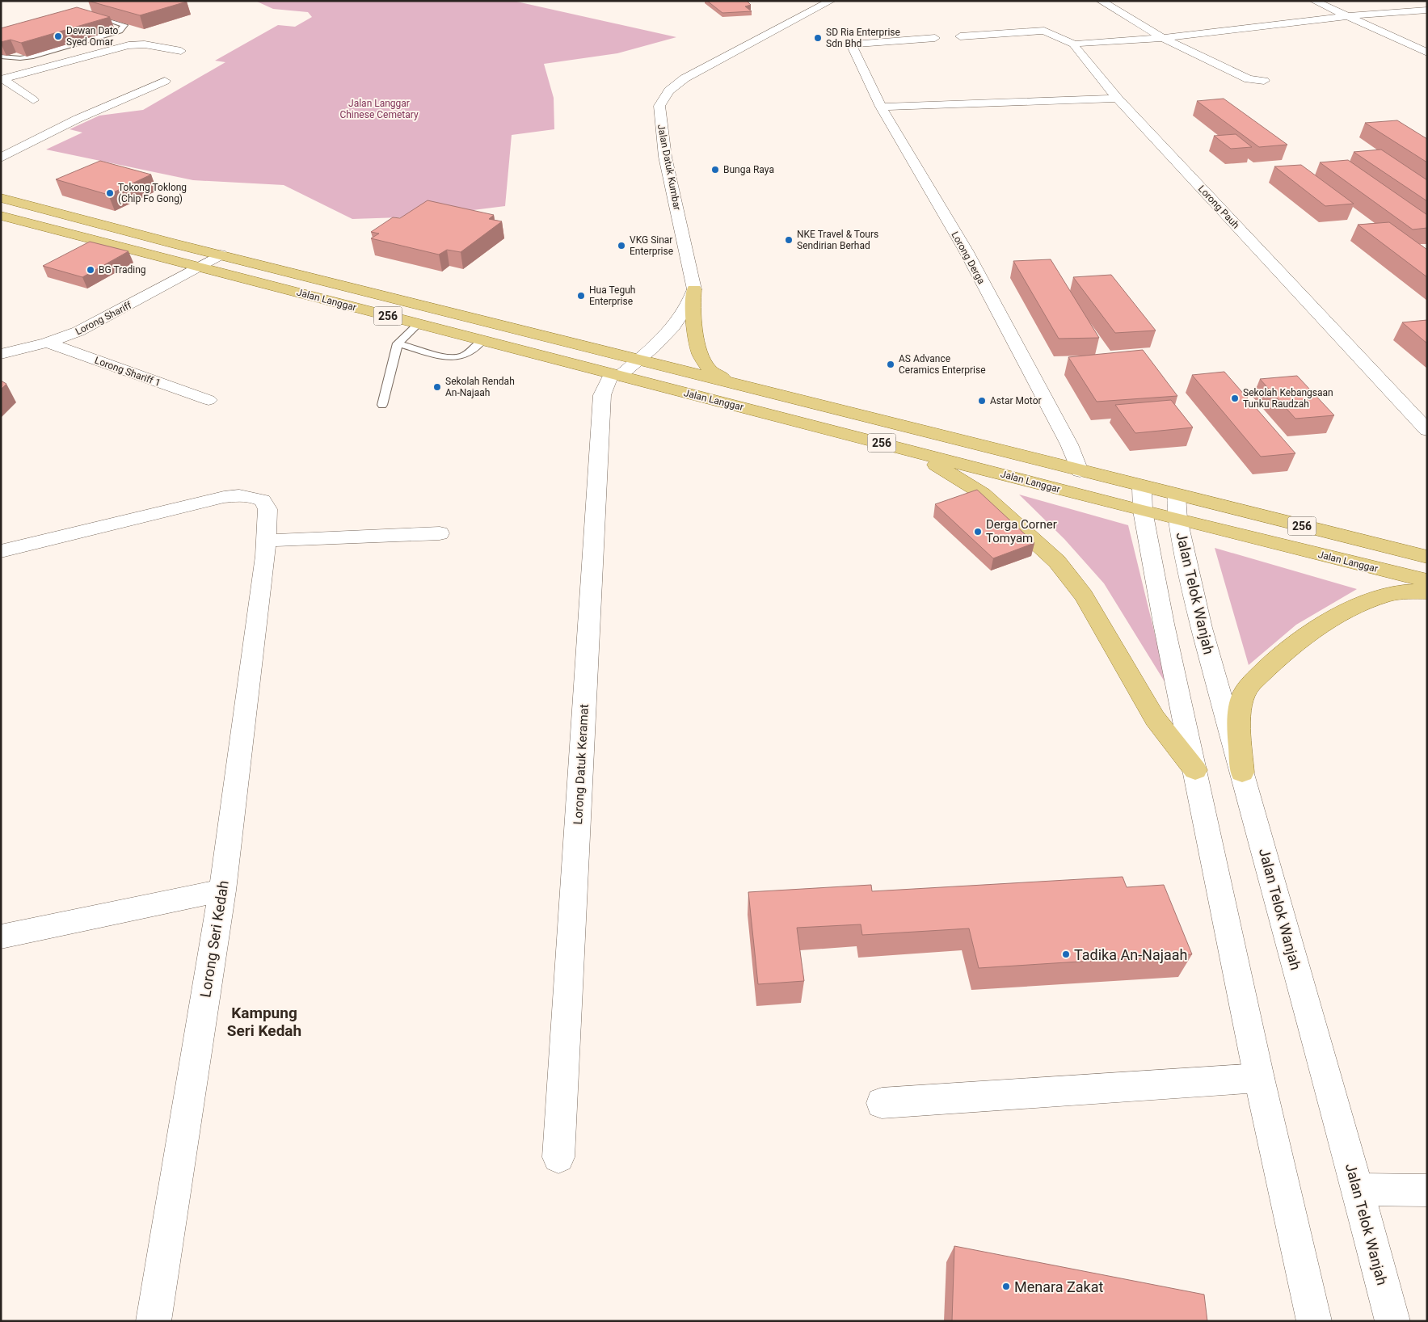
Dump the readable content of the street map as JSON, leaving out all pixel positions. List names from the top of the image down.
{
  "streets": {
    "main road": ["Jalan Langgar", "256"],
    "street": [
      "Jalan Datuk Kumbar",
      "Lorong Pauh",
      "Lorong Derga",
      "Lorong Shariff",
      "Lorong Shariff 1",
      "Jalan Telok Wanjah",
      "Lorong Datuk Keramat",
      "Lorong Seri Kedah"
    ]
  },
  "crossings": [
    ["Lorong Derga", "Jalan Langgar"],
    ["Jalan Langgar", "Lorong Shariff"],
    ["Jalan Langgar", "Jalan Telok Wanjah"],
    ["Jalan Langgar", "Lorong Datuk Keramat"],
    ["Lorong Shariff", "Lorong Shariff 1"]
  ],
  "districts": ["Kampung Seri Kedah"],
  "parks": ["Jalan Langgar Chinese Cemetary"],
  "places": [
    "Dewan Dato Syed Omar",
    "SD Ria Enterprise Sdn Bhd",
    "Bunga Raya",
    "Tokong Toklong (Chip Fo Gong)",
    "NKE Travel & Tours Sendirian Berhad",
    "VKG Sinar Enterprise",
    "BG Trading",
    "Hua Teguh Enterprise",
    "AS Advance Ceramics Enterprise",
    "Sekolah Rendah An-Najaah",
    "Sekolah Kebangsaan Tunku Raudzah",
    "Astar Motor",
    "Derga Corner Tomyam",
    "Tadika An-Najaah",
    "Menara Zakat"
  ]
}
